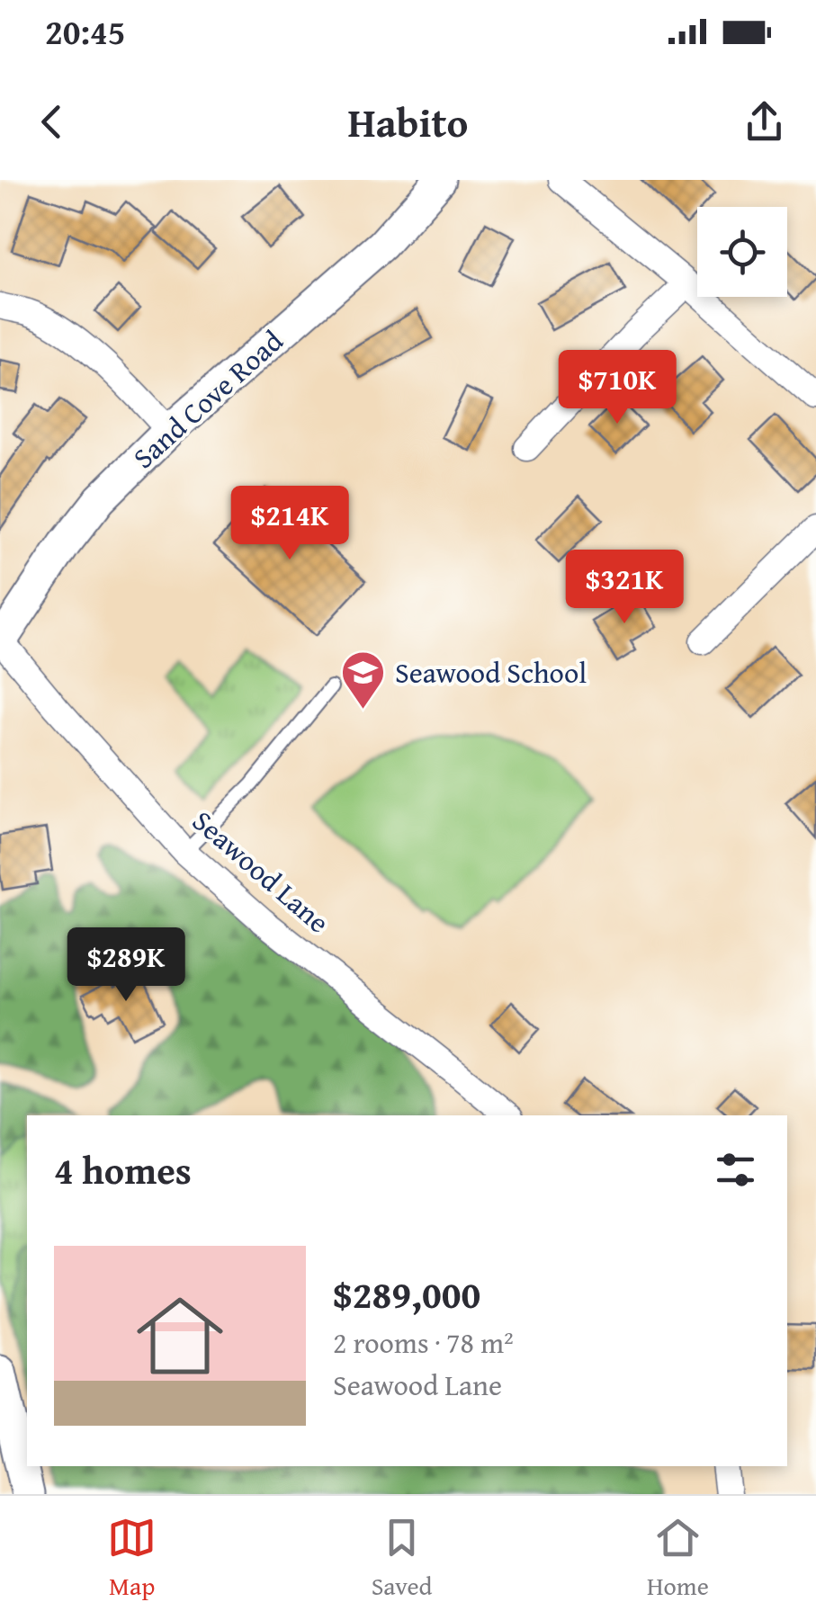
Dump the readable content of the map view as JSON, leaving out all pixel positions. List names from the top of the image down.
{
  "streets": {
    "street": ["Sand Cove Road", "Seawood Lane"]
  },
  "crossings": [
    ["Sand Cove Road", "Seawood Lane"]
  ],
  "places": {
    "school or university": ["Seawood School"]
  },
  "page": {
    "status": "20:45",
    "header": "Habito",
    "price": [
      "$710K",
      "$214K",
      "$321K",
      "$289K"
    ],
    "heading": "4 homes",
    "list": [
      {
        "name": "$289,000",
        "note": "2 rooms · 78 m² · Seawood Lane"
      }
    ],
    "tabs": ["Map", "Saved", "Home"]
  }
}
